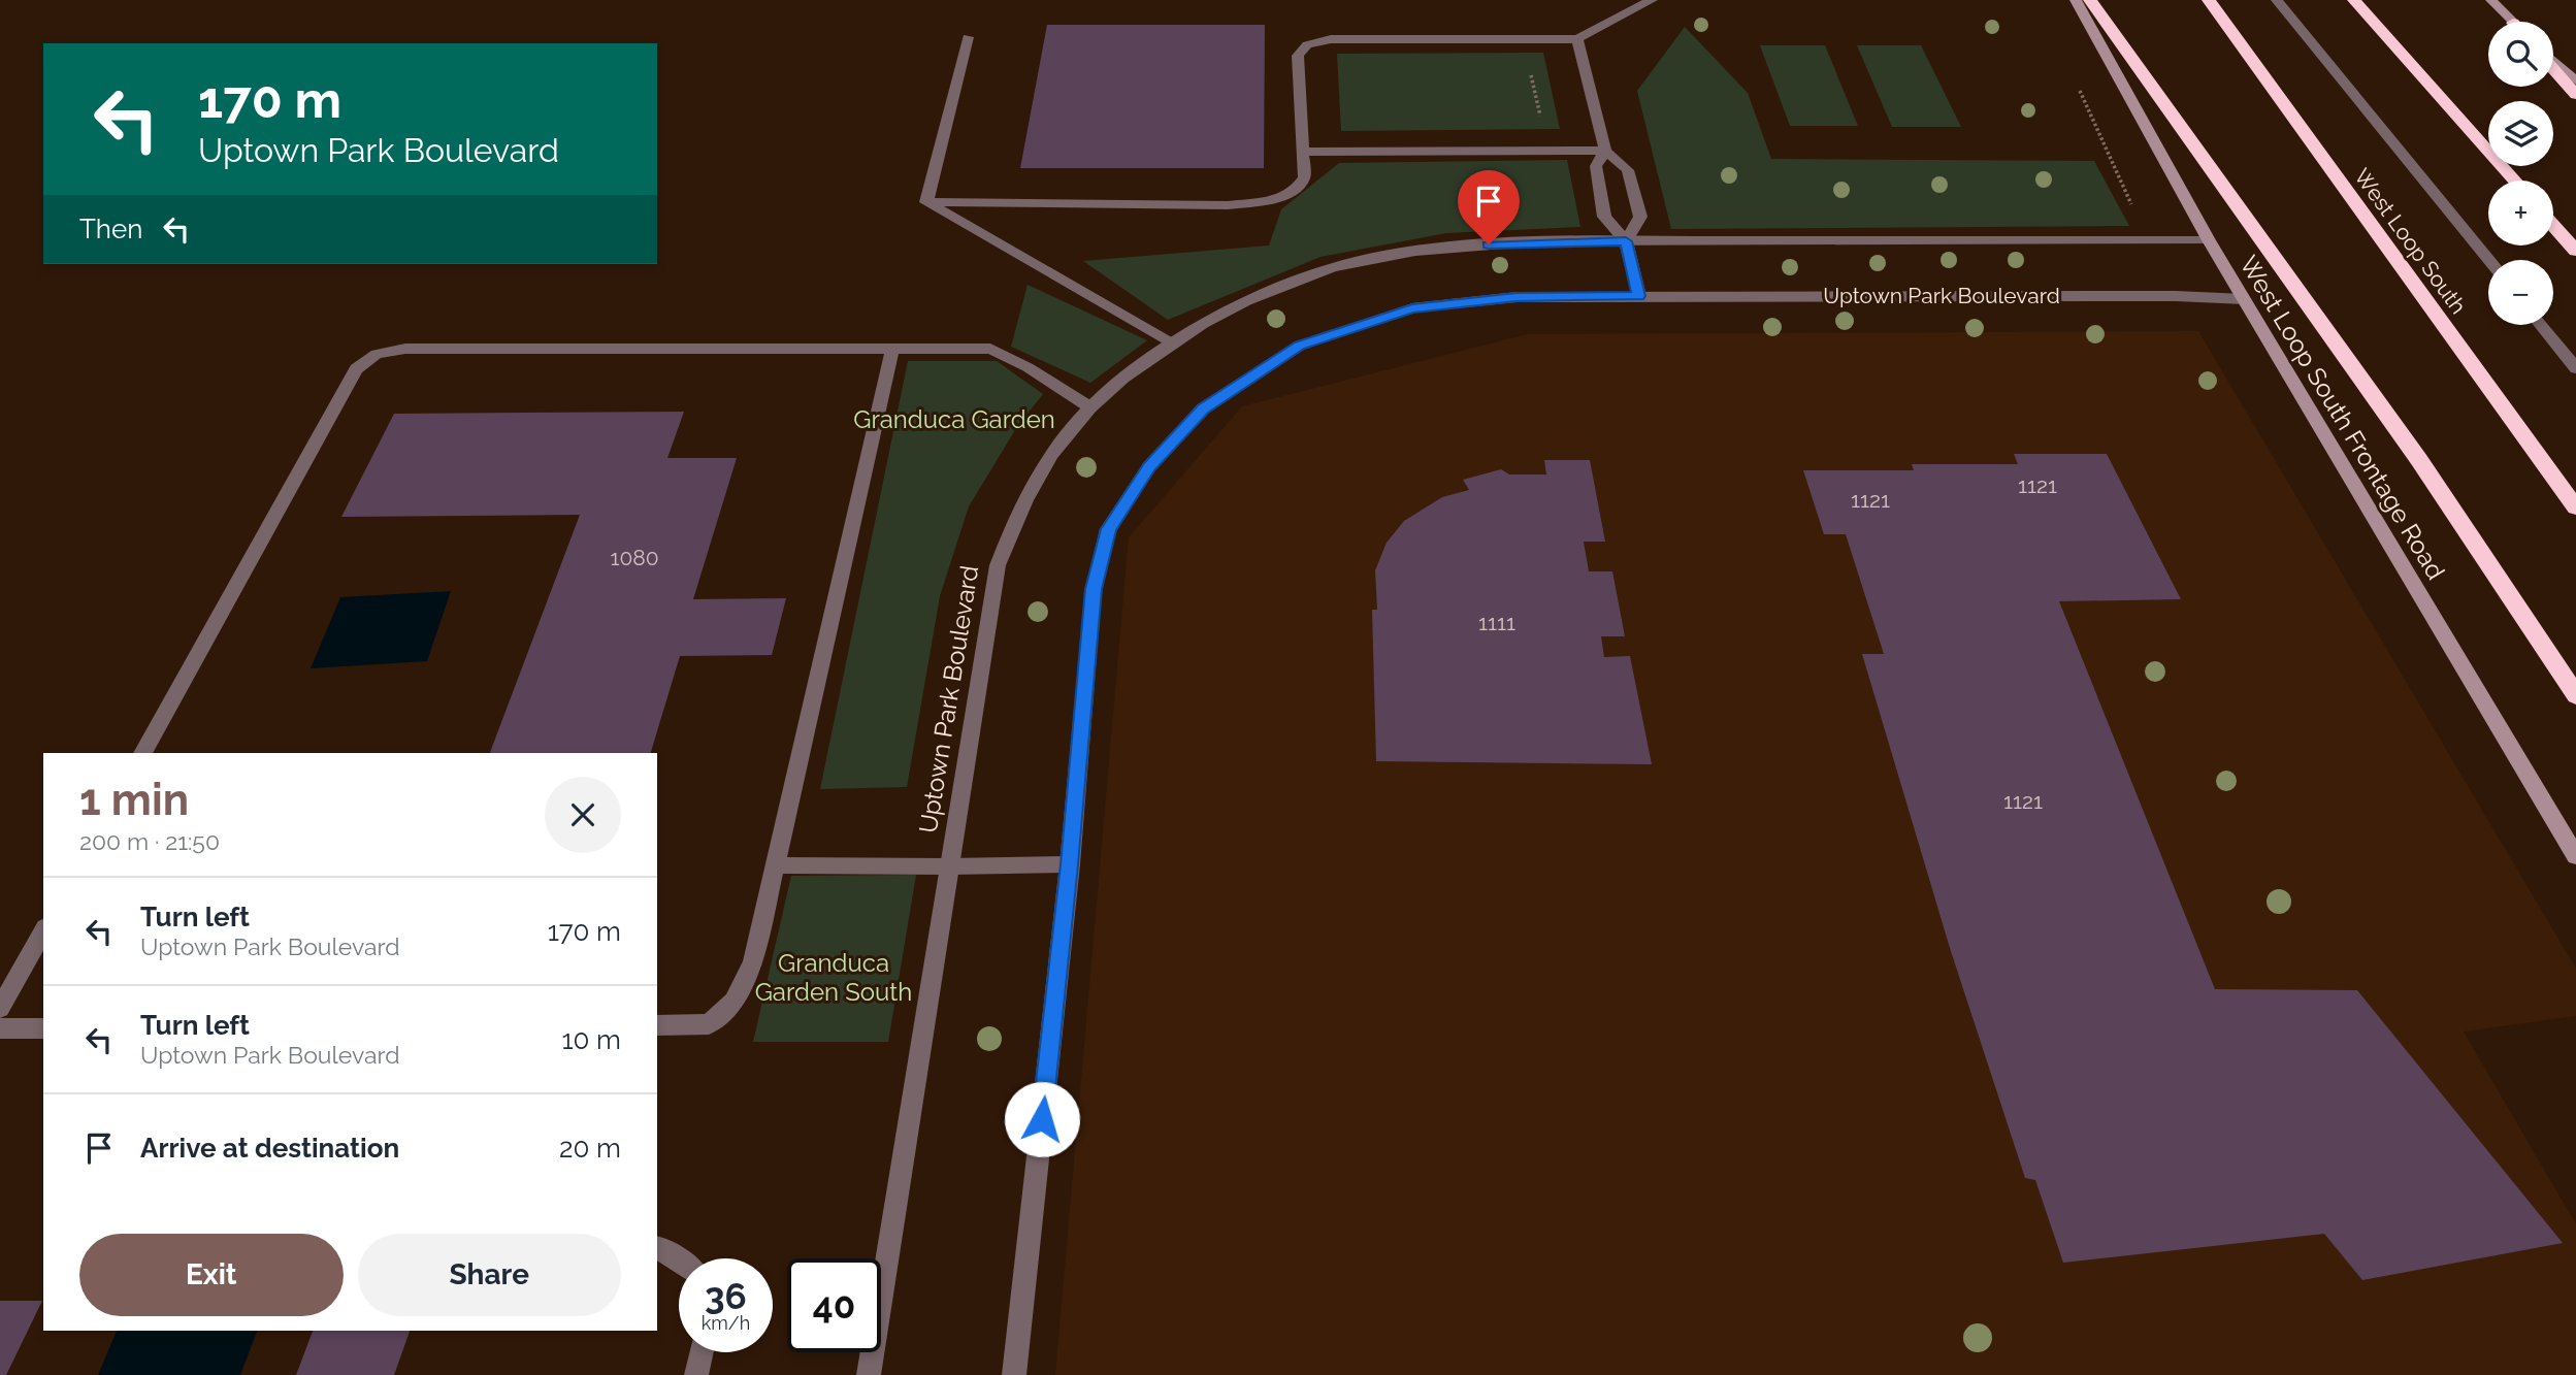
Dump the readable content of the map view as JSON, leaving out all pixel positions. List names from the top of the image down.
{
  "streets": {
    "highway": ["West Loop South"],
    "main road": ["West Loop South Frontage Road"],
    "street": ["Uptown Park Boulevard"]
  },
  "crossings": [
    ["Uptown Park Boulevard", "West Loop South Frontage Road"]
  ],
  "parks": ["Granduca Garden", "Granduca Garden South"],
  "house_numbers": [
    "1121",
    "1121",
    "1080",
    "1111",
    "1121"
  ],
  "page": {
    "map_buttons": ["+", "−"],
    "turn": ["170 m", "Uptown Park Boulevard"],
    "then": "Then",
    "heading": ["1 min", "200 m · 21:50"],
    "list": [
      {
        "name": "Turn left",
        "note": "Uptown Park Boulevard",
        "value": "170 m"
      },
      {
        "name": "Turn left",
        "note": "Uptown Park Boulevard",
        "value": "10 m"
      },
      {
        "name": "Arrive at destination",
        "value": "20 m"
      }
    ],
    "buttons": ["Exit", "Share"],
    "speed": "36 km/h",
    "limit": "40"
  }
}
